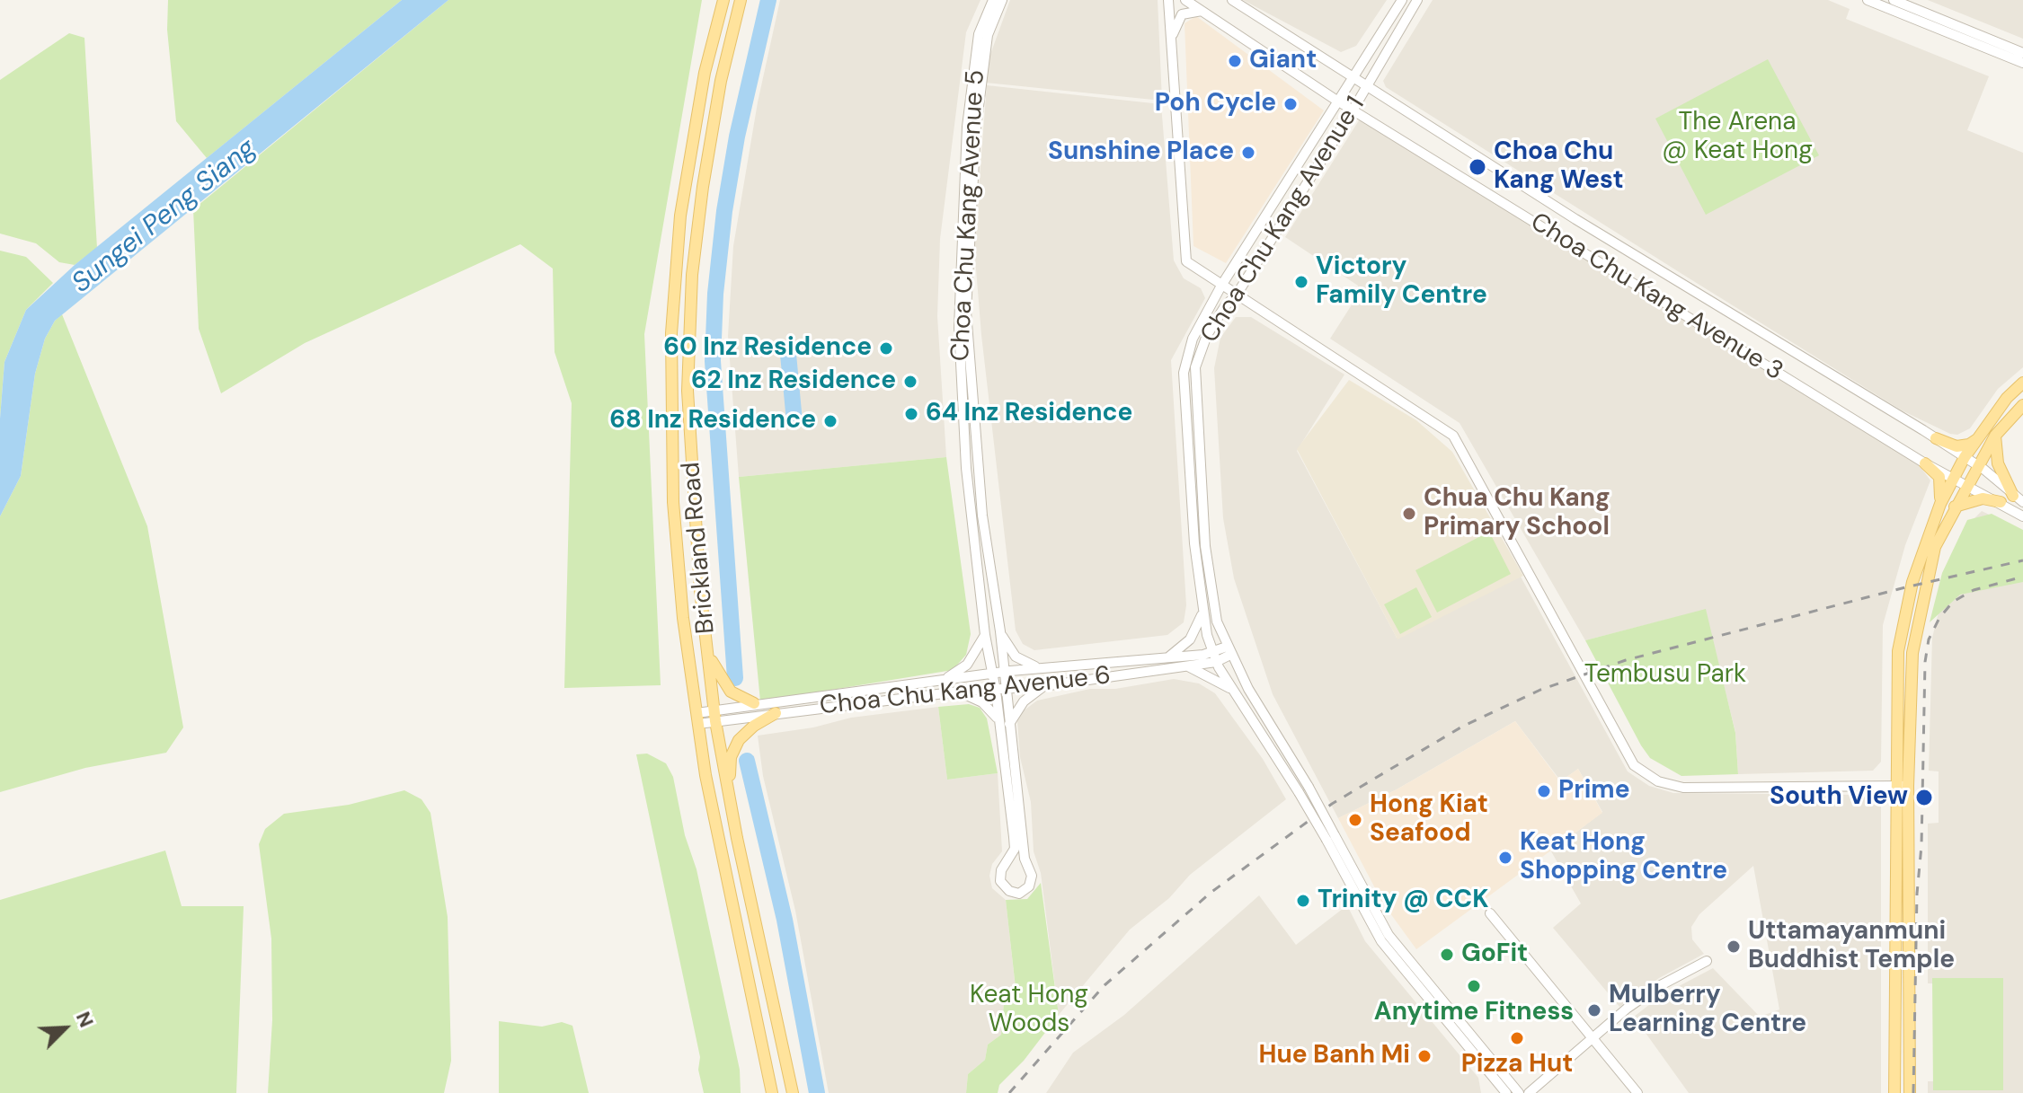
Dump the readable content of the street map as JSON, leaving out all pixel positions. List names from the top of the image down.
{
  "streets": {
    "main road": ["Brickland Road"],
    "street": [
      "Choa Chu Kang Avenue 5",
      "Choa Chu Kang Avenue 1",
      "Choa Chu Kang Avenue 3",
      "Choa Chu Kang Avenue 6"
    ]
  },
  "crossings": [
    ["Choa Chu Kang Avenue 5", "Choa Chu Kang Avenue 6"],
    ["Choa Chu Kang Avenue 1", "Choa Chu Kang Avenue 3"],
    ["Choa Chu Kang Avenue 1", "Choa Chu Kang Avenue 6"],
    ["Brickland Road", "Choa Chu Kang Avenue 6"]
  ],
  "water": ["Sungei Peng Siang"],
  "parks": ["The Arena @ Keat Hong", "Tembusu Park", "Keat Hong Woods"],
  "places": [
    "Giant",
    "Poh Cycle",
    "Sunshine Place",
    "Choa Chu Kang West",
    "Victory Family Centre",
    "60 Inz Residence",
    "62 Inz Residence",
    "64 Inz Residence",
    "68 Inz Residence",
    "Chua Chu Kang Primary School",
    "Prime",
    "South View",
    "Hong Kiat Seafood",
    "Keat Hong Shopping Centre",
    "Trinity @ CCK",
    "Uttamayanmuni Buddhist Temple",
    "GoFit",
    "Anytime Fitness",
    "Mulberry Learning Centre",
    "Pizza Hut",
    "Hue Banh Mi"
  ],
  "north": "top right"
}
